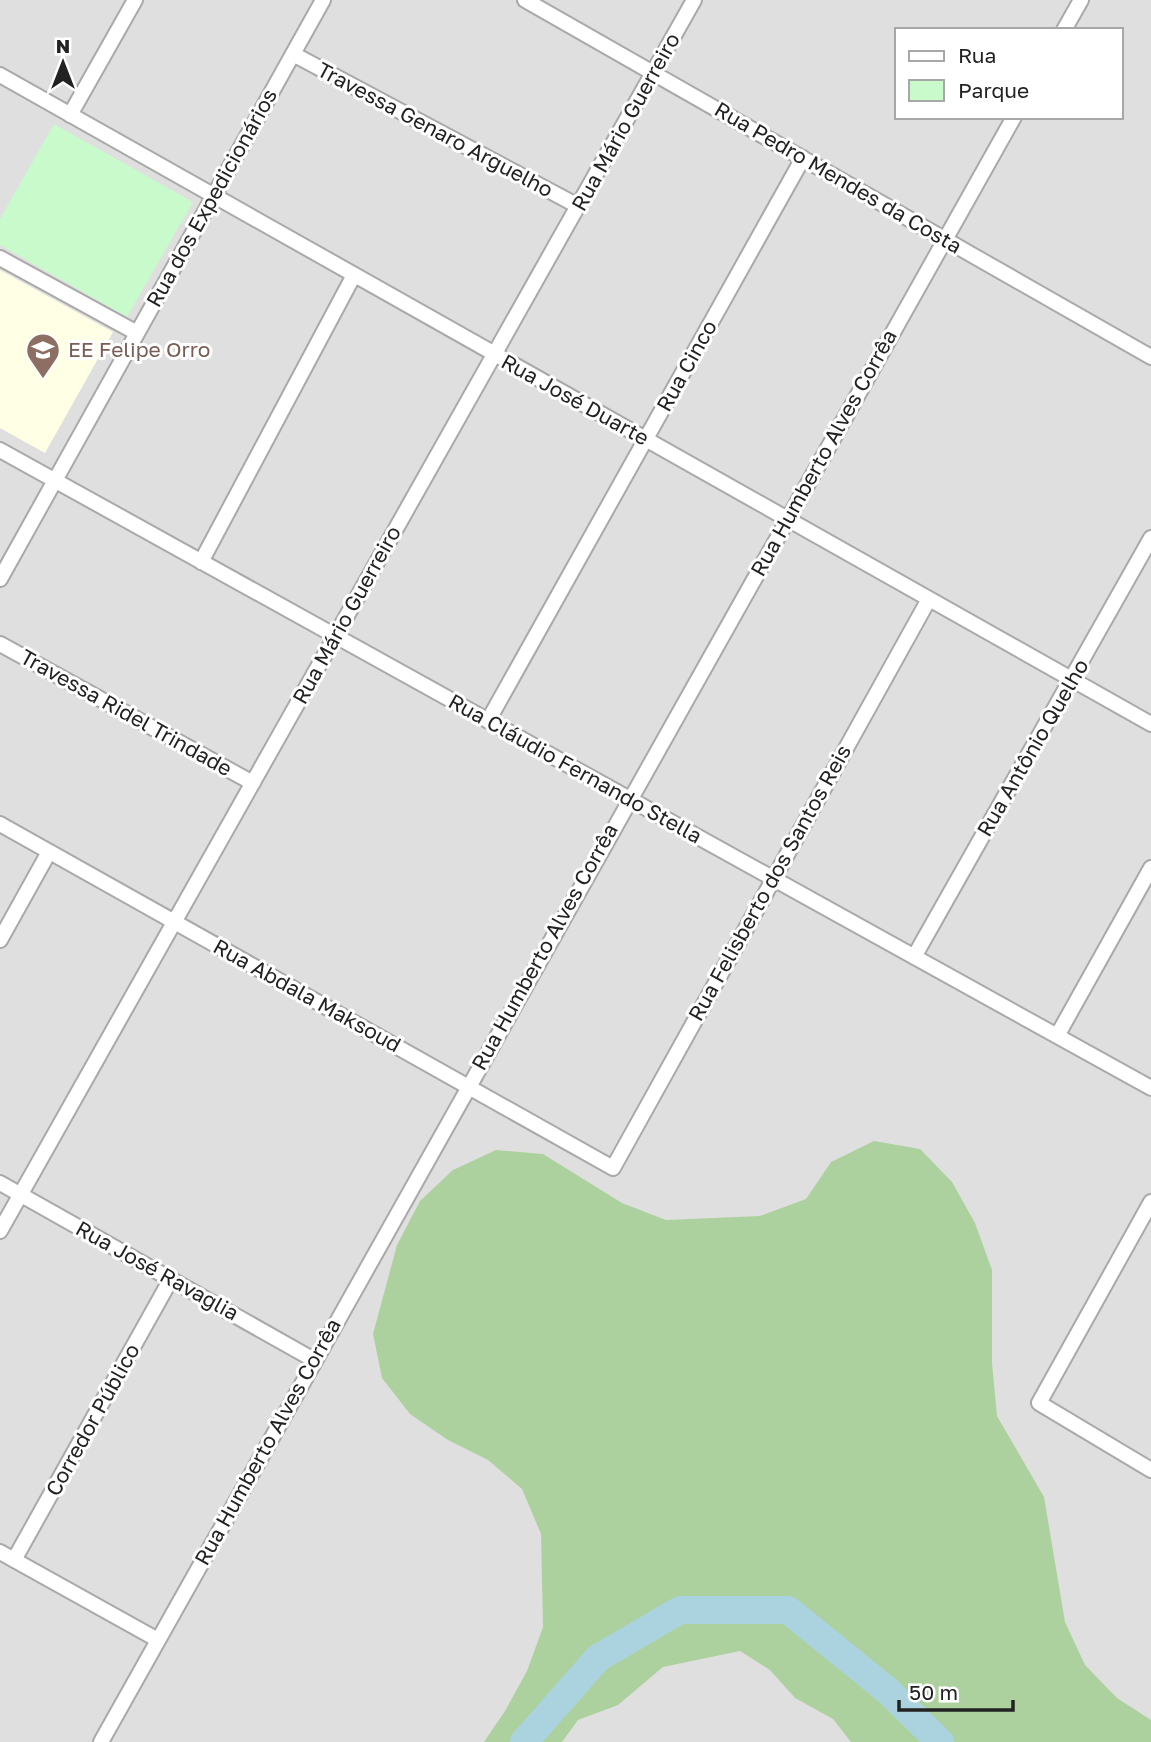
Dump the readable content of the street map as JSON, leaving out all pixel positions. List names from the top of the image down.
{
  "streets": {
    "street": [
      "Rua Mário Guerreiro",
      "Travessa Genaro Arguelho",
      "Rua Pedro Mendes da Costa",
      "Rua dos Expedicionários",
      "Rua Cinco",
      "Rua José Duarte",
      "Rua Humberto Alves Corrêa",
      "Travessa Ridel Trindade",
      "Rua Antônio Quelho",
      "Rua Cláudio Fernando Stella",
      "Rua Felisberto dos Santos Reis",
      "Rua Abdala Maksoud",
      "Rua José Ravaglia",
      "Corredor Público"
    ]
  },
  "crossings": [
    ["Rua Mário Guerreiro", "Travessa Genaro Arguelho"],
    ["Rua Mário Guerreiro", "Rua Pedro Mendes da Costa"],
    ["Rua Mário Guerreiro", "Rua José Duarte"],
    ["Rua Mário Guerreiro", "Travessa Ridel Trindade"],
    ["Rua Mário Guerreiro", "Rua Cláudio Fernando Stella"],
    ["Rua Mário Guerreiro", "Rua Abdala Maksoud"],
    ["Rua Mário Guerreiro", "Rua José Ravaglia"],
    ["Travessa Genaro Arguelho", "Rua dos Expedicionários"],
    ["Rua Pedro Mendes da Costa", "Rua Cinco"],
    ["Rua Pedro Mendes da Costa", "Rua Humberto Alves Corrêa"],
    ["Rua dos Expedicionários", "Rua José Duarte"],
    ["Rua dos Expedicionários", "Rua Cláudio Fernando Stella"],
    ["Rua Cinco", "Rua José Duarte"],
    ["Rua Cinco", "Rua Cláudio Fernando Stella"],
    ["Rua José Duarte", "Rua Humberto Alves Corrêa"],
    ["Rua José Duarte", "Rua Antônio Quelho"],
    ["Rua José Duarte", "Rua Felisberto dos Santos Reis"],
    ["Rua Humberto Alves Corrêa", "Rua Cláudio Fernando Stella"],
    ["Rua Humberto Alves Corrêa", "Rua Abdala Maksoud"],
    ["Rua Humberto Alves Corrêa", "Rua José Ravaglia"],
    ["Rua Antônio Quelho", "Rua Cláudio Fernando Stella"],
    ["Rua Cláudio Fernando Stella", "Rua Felisberto dos Santos Reis"],
    ["Rua Felisberto dos Santos Reis", "Rua Abdala Maksoud"],
    ["Rua José Ravaglia", "Corredor Público"]
  ],
  "places": {
    "school or university": ["EE Felipe Orro"]
  },
  "legend": ["Rua", "Parque"],
  "scale_bar": "50 m",
  "north": "top"
}
